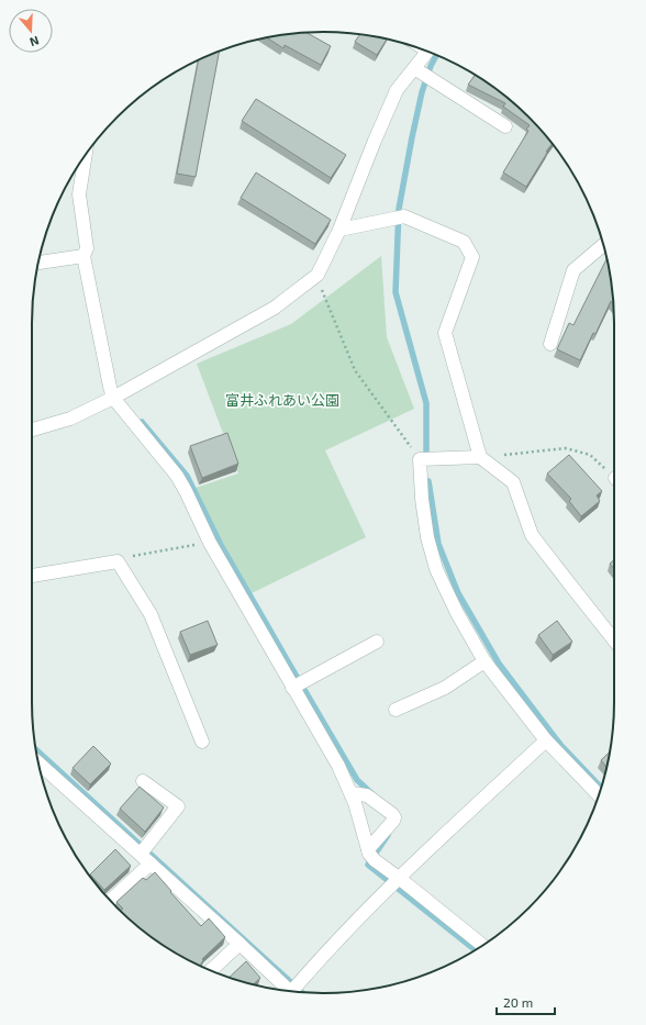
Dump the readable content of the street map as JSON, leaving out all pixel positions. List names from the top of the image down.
{
  "parks": ["富井ふれあい公園"],
  "scale_bar": "20 m",
  "north": "bottom"
}
